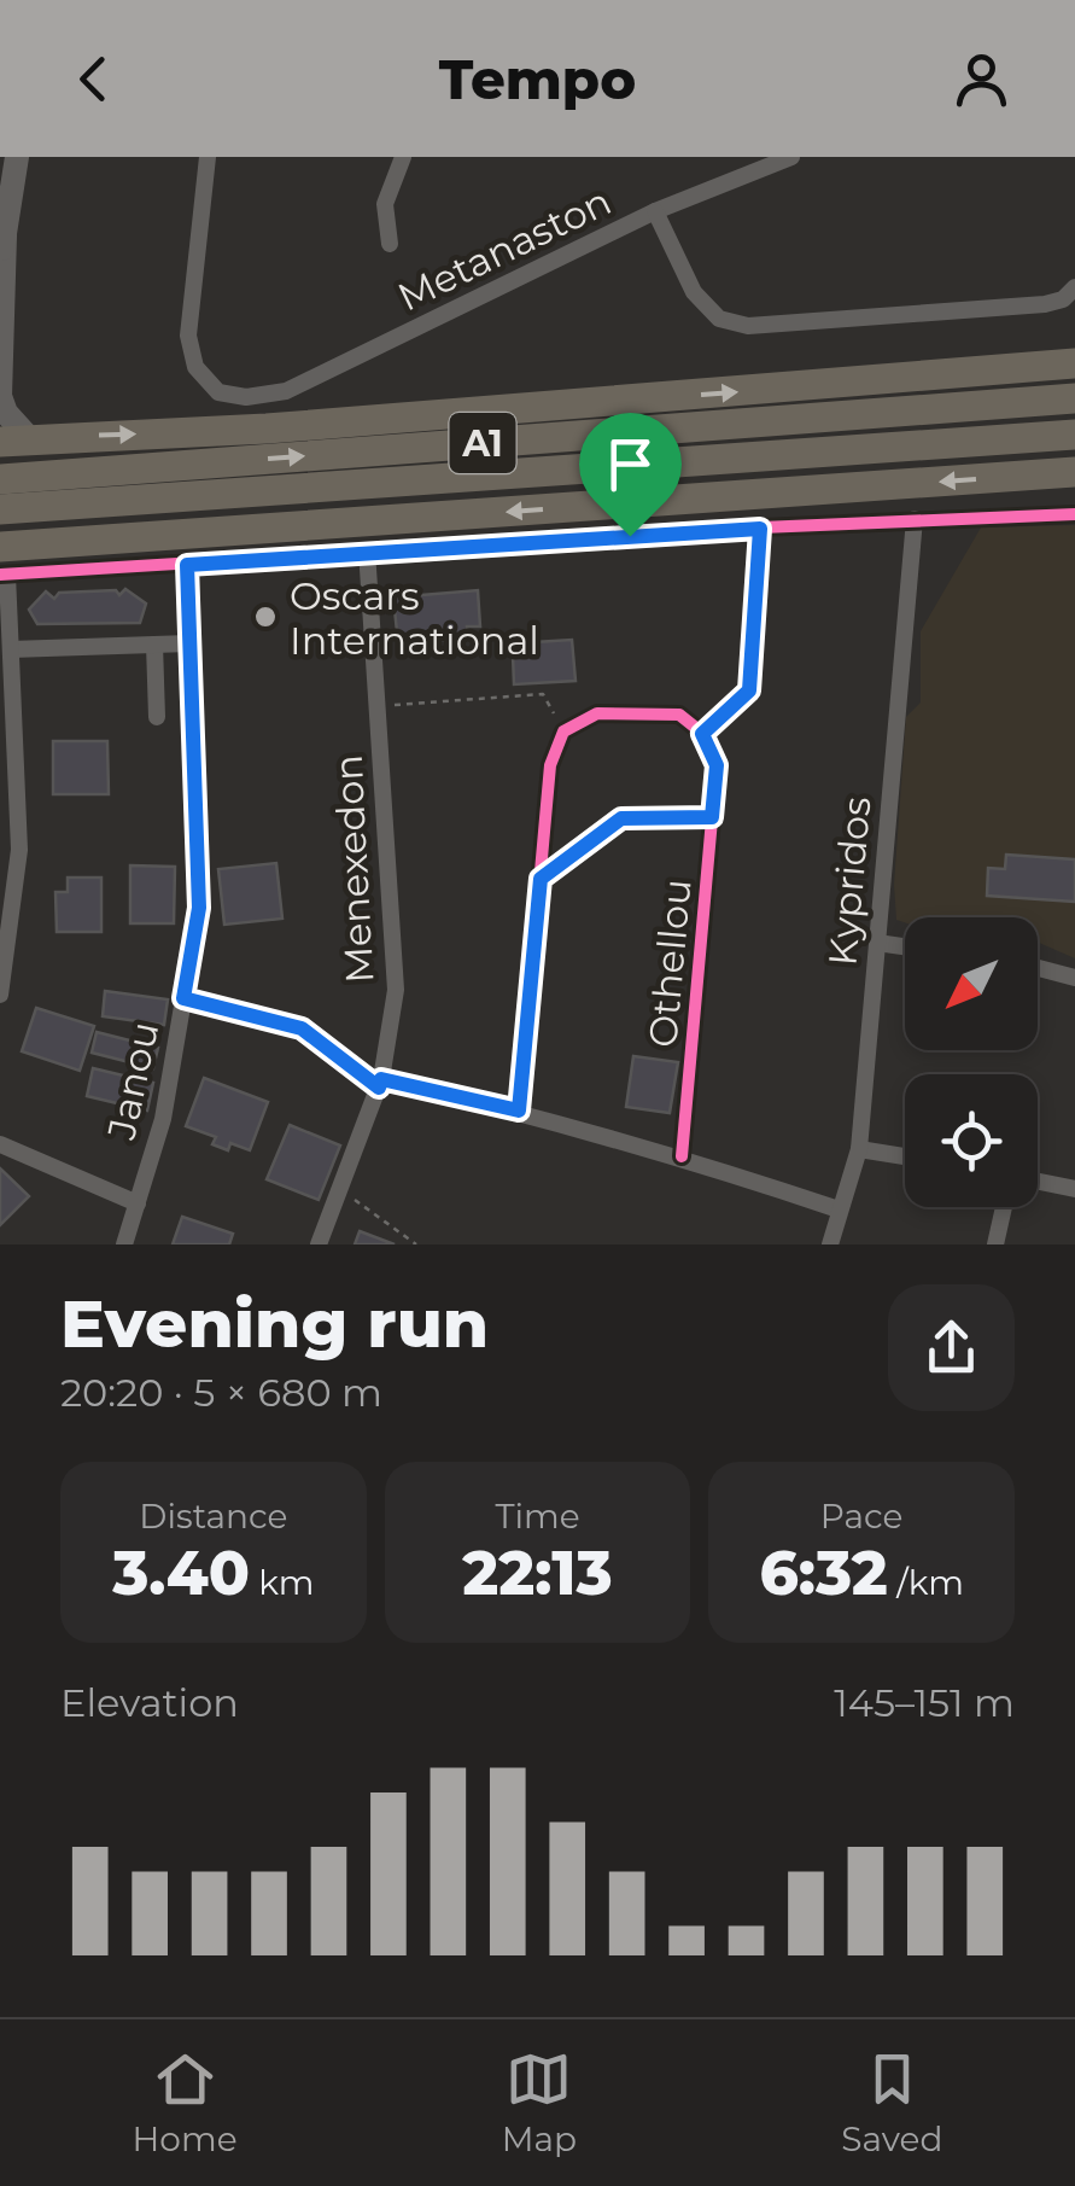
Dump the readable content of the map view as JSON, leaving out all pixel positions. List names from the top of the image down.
{
  "streets": {
    "highway": ["A1"],
    "street": [
      "Metanaston",
      "Menexedon",
      "Kypridos",
      "Othellou",
      "Janou"
    ]
  },
  "places": ["Oscars International"],
  "north": "bottom left",
  "page": {
    "header": "Tempo",
    "heading": ["Evening run", "20:20 · 5 × 680 m"],
    "stats": [
      ["Distance", "3.40 km"],
      ["Time", "22:13"],
      ["Pace", "6:32 /km"]
    ],
    "chart": ["Elevation", "145–151 m"],
    "tabs": ["Home", "Map", "Saved"]
  }
}
